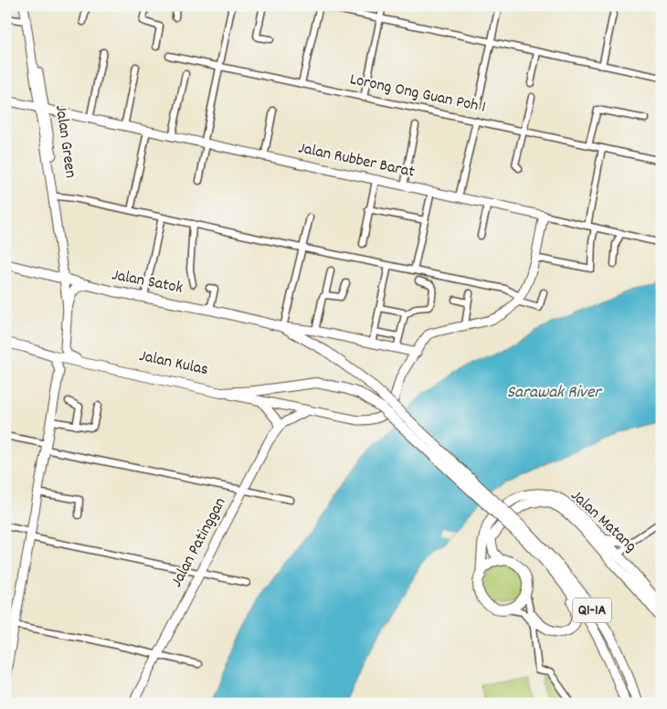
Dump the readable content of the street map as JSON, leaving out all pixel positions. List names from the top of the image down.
{
  "streets": {
    "main road": [
      "Jalan Green",
      "Jalan Rubber Barat",
      "Jalan Satok",
      "Jalan Kulas",
      "Jalan Matang",
      "Jalan Patinggan",
      "Q1-1A"
    ],
    "street": ["Lorong Ong Guan Poh 1"]
  },
  "crossings": [
    ["Jalan Green", "Jalan Rubber Barat"],
    ["Jalan Green", "Jalan Satok"],
    ["Jalan Green", "Jalan Kulas"],
    ["Jalan Satok", "Jalan Kulas"],
    ["Jalan Satok", "Q1-1A"],
    ["Jalan Kulas", "Jalan Patinggan"],
    ["Jalan Kulas", "Q1-1A"]
  ],
  "water": ["Sarawak River"]
}
